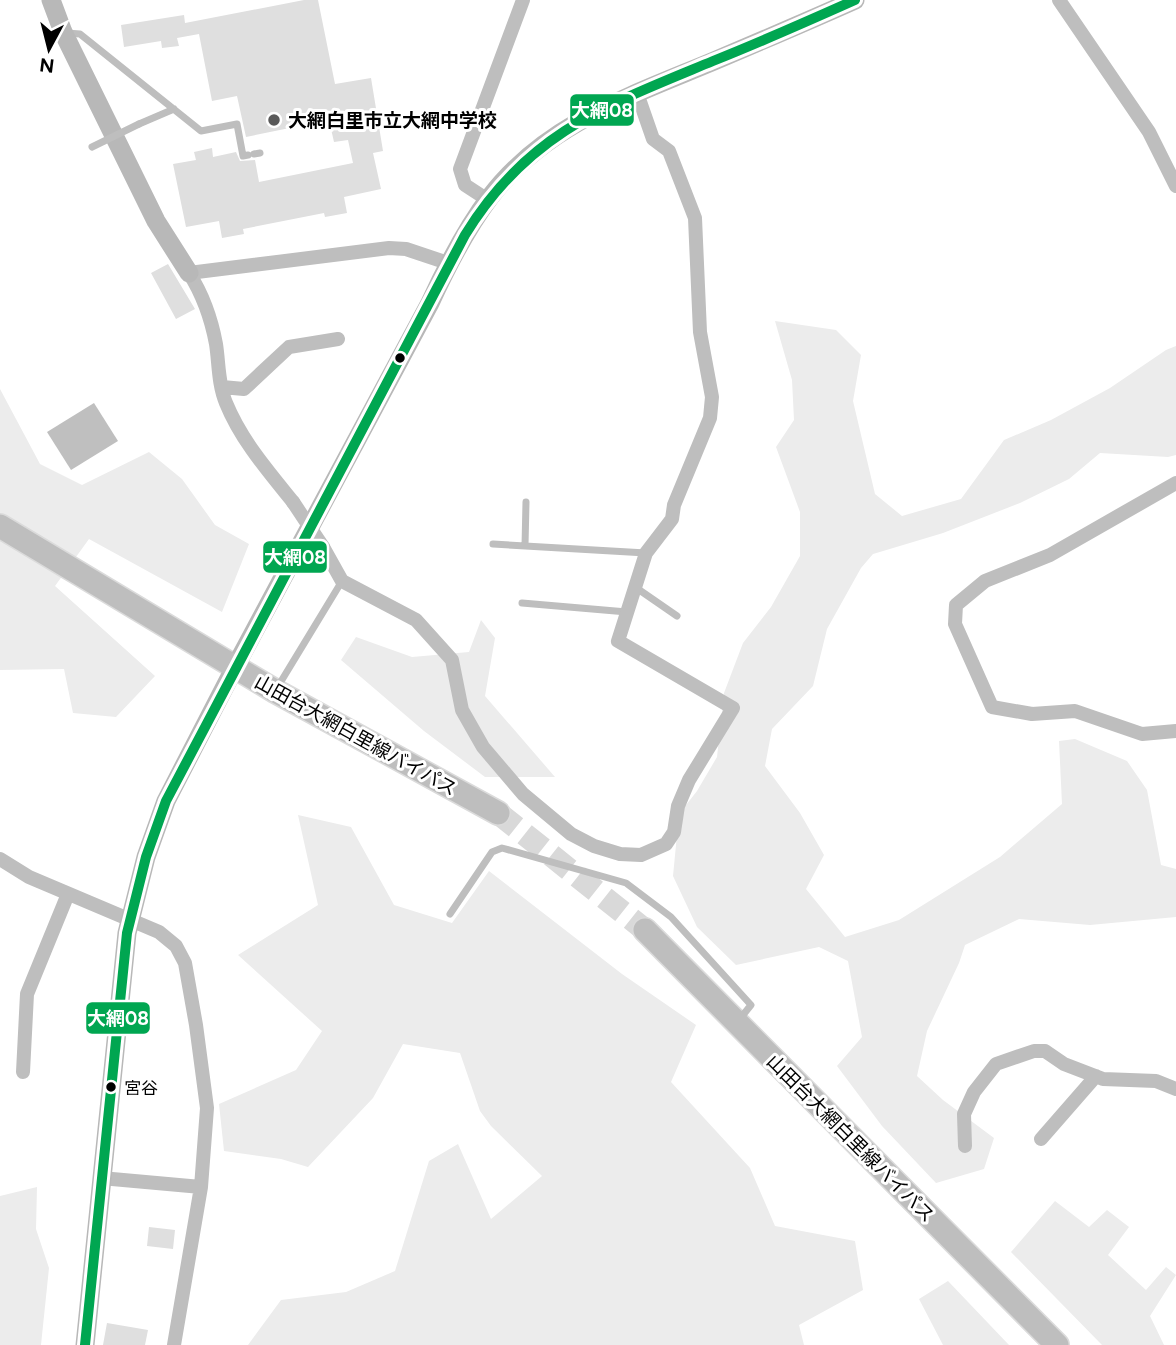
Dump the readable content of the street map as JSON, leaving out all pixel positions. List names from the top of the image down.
{
  "streets": {
    "main road": ["山田台大網白里線バイパス"]
  },
  "places": ["大網白里市立大網中学校", "宮谷"],
  "lines": ["transit line 大網08"],
  "north": "bottom"
}
